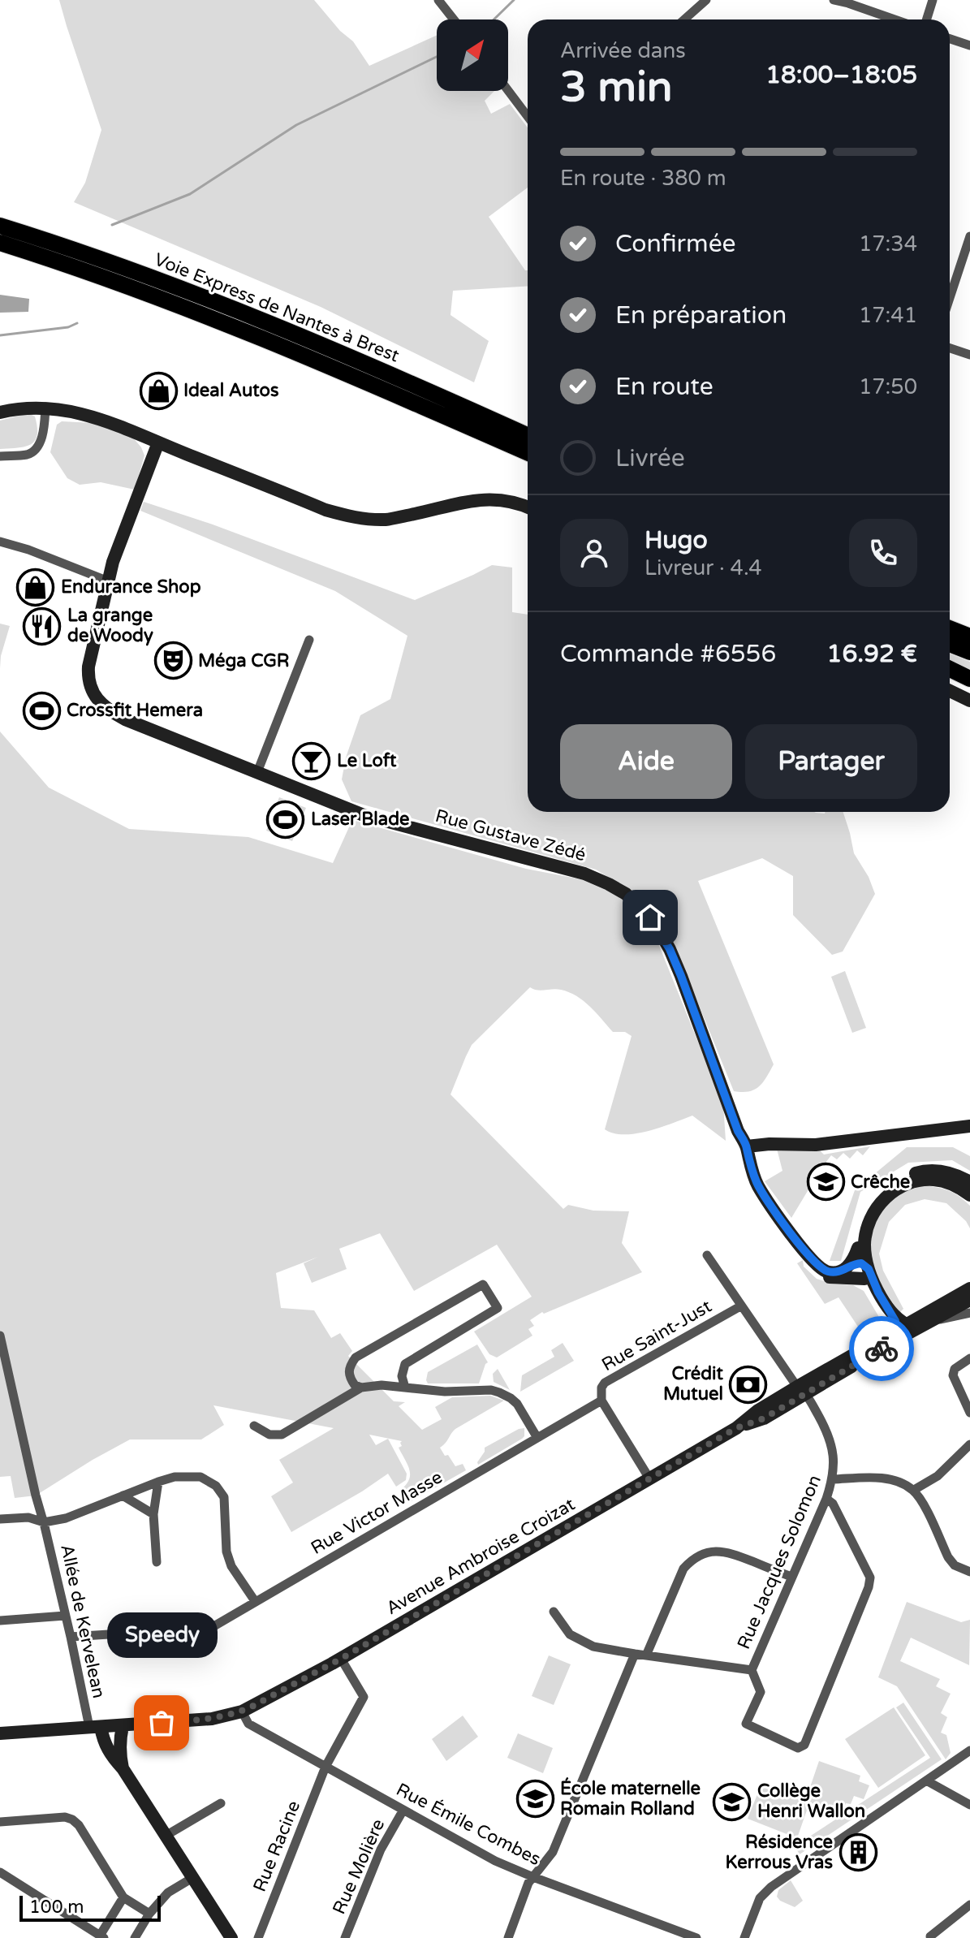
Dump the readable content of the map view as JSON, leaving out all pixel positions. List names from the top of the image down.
{
  "streets": {
    "highway": ["Voie Express de Nantes à Brest"],
    "street": [
      "Rue Gustave Zédé",
      "Rue Saint-Just",
      "Rue Victor Masse",
      "Avenue Ambroise Croizat",
      "Rue Jacques Solomon",
      "Allée de Kervelean",
      "Rue Émile Combes",
      "Rue Racine",
      "Rue Molière"
    ]
  },
  "crossings": [
    ["Rue Saint-Just", "Rue Victor Masse"],
    ["Rue Saint-Just", "Rue Jacques Solomon"],
    ["Rue Victor Masse", "Allée de Kervelean"],
    ["Avenue Ambroise Croizat", "Rue Jacques Solomon"],
    ["Avenue Ambroise Croizat", "Allée de Kervelean"],
    ["Avenue Ambroise Croizat", "Rue Émile Combes"],
    ["Avenue Ambroise Croizat", "Rue Racine"],
    ["Rue Émile Combes", "Rue Racine"],
    ["Rue Émile Combes", "Rue Molière"]
  ],
  "places": {
    "shop": ["Ideal Autos", "Endurance Shop"],
    "restaurant": ["La grange de Woody"],
    "theatre": ["Méga CGR"],
    "sports": ["Crossfit Hemera", "Laser Blade"],
    "bar": ["Le Loft"],
    "school or university": ["Crêche", "École maternelle Romain Rolland", "Collège Henri Wallon"],
    "bank": ["Crédit Mutuel"],
    "other": ["Speedy"],
    "building": ["Résidence Kerrous Vras"]
  },
  "scale_bar": "100 m",
  "north": "top right",
  "page": {
    "heading": ["3 min", "Arrivée dans", "18:00–18:05"],
    "panel": [
      "Hugo",
      "Livreur · 4.4",
      "Commande #6556",
      "16.92 €"
    ],
    "bar": "En route · 380 m",
    "list": [
      ["Confirmée", "17:34"],
      ["En préparation", "17:41"],
      ["En route", "17:50"],
      "Livrée"
    ],
    "buttons": ["Aide", "Partager"],
    "bubble": "Speedy",
    "scale": "100 m"
  }
}
